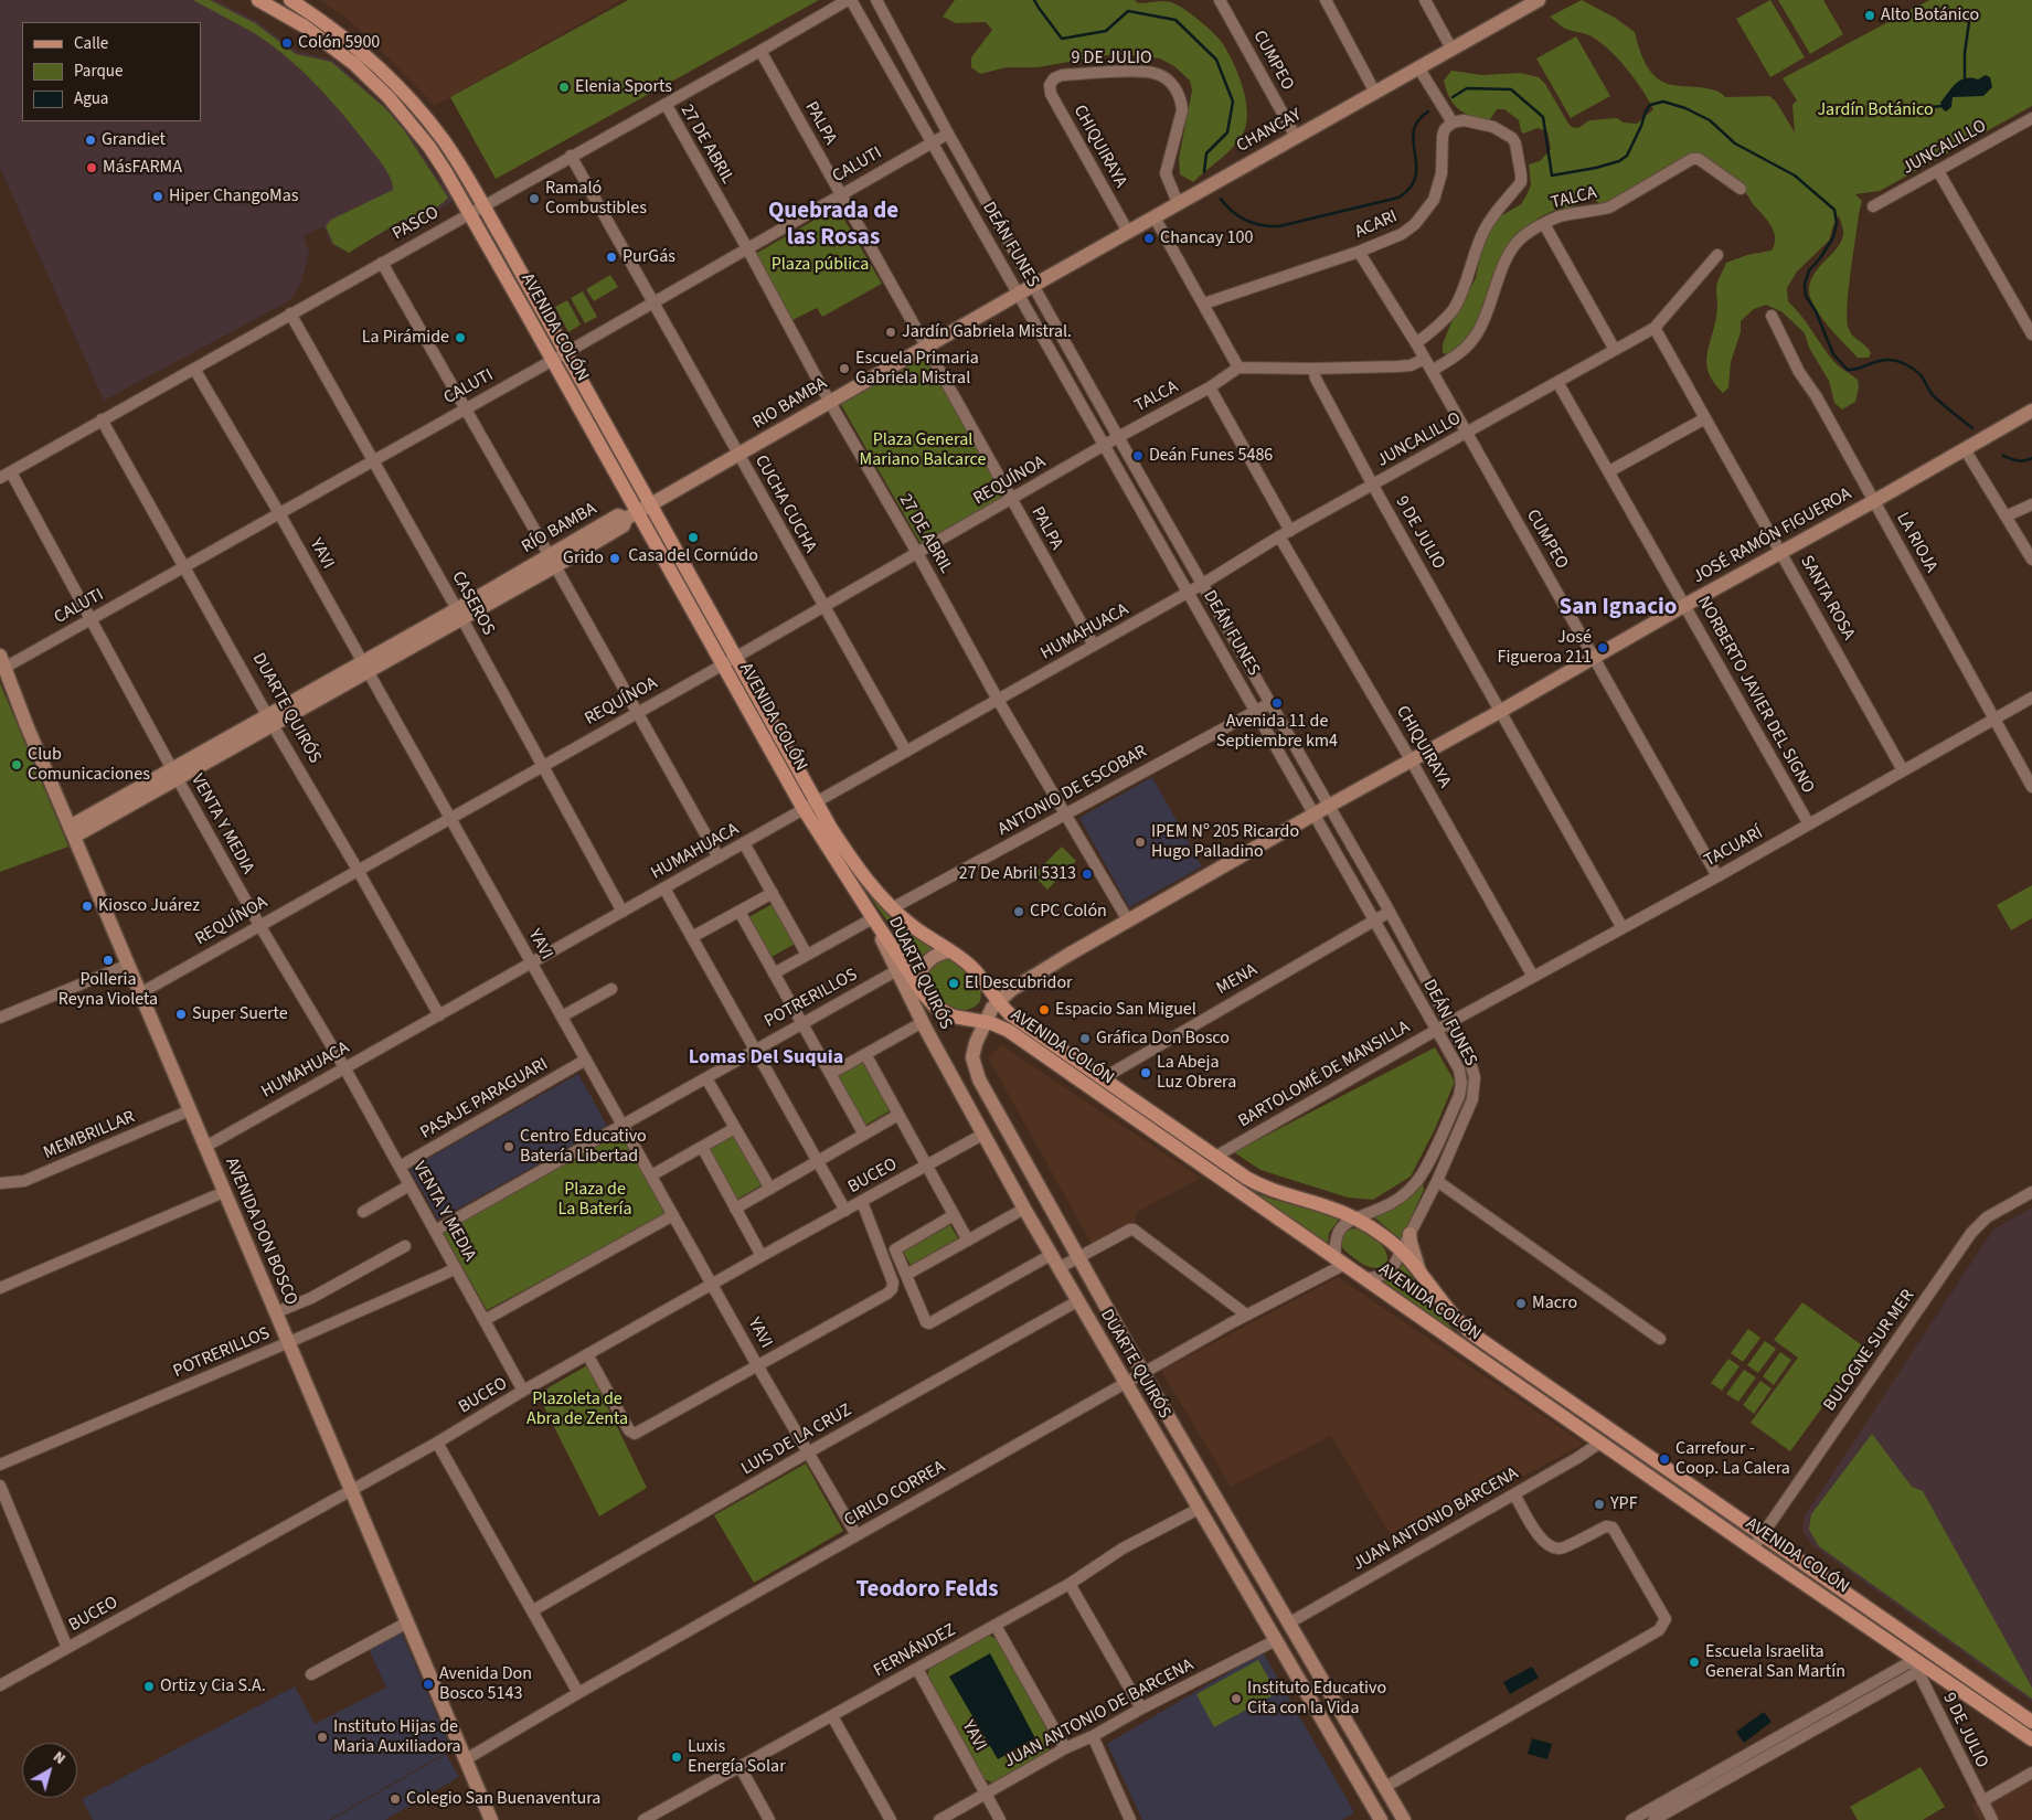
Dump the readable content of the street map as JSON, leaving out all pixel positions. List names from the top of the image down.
{
  "streets": {
    "main road": [
      "CHANCAY",
      "AVENIDA COLÓN",
      "RIO BAMBA",
      "RÍO BAMBA",
      "JOSÉ RAMÓN FIGUEROA",
      "DUARTE QUIRÓS",
      "AVENIDA DON BOSCO"
    ],
    "street": [
      "9 DE JULIO",
      "CUMPEO",
      "PALPA",
      "27 DE ABRIL",
      "CHIQUIRAYA",
      "JUNCALILLO",
      "CALUTI",
      "TALCA",
      "PASCO",
      "ACARI",
      "DEÁN FUNES",
      "REQUÍNOA",
      "CUCHA CUCHA",
      "LA RIOJA",
      "YAVI",
      "SANTA ROSA",
      "CASEROS",
      "HUMAHUACA",
      "NORBERTO JAVIER DEL SIGNO",
      "ANTONIO DE ESCOBAR",
      "VENTA Y MEDIA",
      "TACUARÍ",
      "MENA",
      "POTRERILLOS",
      "BARTOLOMÉ DE MANSILLA",
      "PASAJE PARAGUARI",
      "MEMBRILLAR",
      "BUCEO",
      "BULOGNE SUR MER",
      "LUIS DE LA CRUZ",
      "CIRILO CORREA",
      "JUAN ANTONIO BARCENA",
      "FERNÁNDEZ",
      "JUAN ANTONIO DE BARCENA"
    ]
  },
  "crossings": [
    ["9 DE JULIO", "CHANCAY"],
    ["9 DE JULIO", "CHIQUIRAYA"],
    ["9 DE JULIO", "JUNCALILLO"],
    ["9 DE JULIO", "AVENIDA COLÓN"],
    ["9 DE JULIO", "JOSÉ RAMÓN FIGUEROA"],
    ["9 DE JULIO", "TACUARÍ"],
    ["CUMPEO", "CHANCAY"],
    ["CUMPEO", "JUNCALILLO"],
    ["CUMPEO", "TALCA"],
    ["CUMPEO", "ACARI"],
    ["CUMPEO", "JOSÉ RAMÓN FIGUEROA"],
    ["CUMPEO", "TACUARÍ"],
    ["PALPA", "CALUTI"],
    ["PALPA", "PASCO"],
    ["PALPA", "RIO BAMBA"],
    ["PALPA", "REQUÍNOA"],
    ["PALPA", "HUMAHUACA"],
    ["CHANCAY", "CHIQUIRAYA"],
    ["CHANCAY", "DEÁN FUNES"],
    ["CHANCAY", "RIO BAMBA"],
    ["27 DE ABRIL", "CALUTI"],
    ["27 DE ABRIL", "PASCO"],
    ["27 DE ABRIL", "RIO BAMBA"],
    ["27 DE ABRIL", "REQUÍNOA"],
    ["27 DE ABRIL", "JOSÉ RAMÓN FIGUEROA"],
    ["27 DE ABRIL", "HUMAHUACA"],
    ["27 DE ABRIL", "ANTONIO DE ESCOBAR"],
    ["CHIQUIRAYA", "JUNCALILLO"],
    ["CHIQUIRAYA", "TALCA"],
    ["CHIQUIRAYA", "JOSÉ RAMÓN FIGUEROA"],
    ["CHIQUIRAYA", "TACUARÍ"],
    ["JUNCALILLO", "DEÁN FUNES"],
    ["JUNCALILLO", "SANTA ROSA"],
    ["JUNCALILLO", "HUMAHUACA"],
    ["JUNCALILLO", "NORBERTO JAVIER DEL SIGNO"],
    ["CALUTI", "DEÁN FUNES"],
    ["CALUTI", "AVENIDA COLÓN"],
    ["CALUTI", "CUCHA CUCHA"],
    ["CALUTI", "YAVI"],
    ["CALUTI", "CASEROS"],
    ["CALUTI", "DUARTE QUIRÓS"],
    ["CALUTI", "VENTA Y MEDIA"],
    ["CALUTI", "AVENIDA DON BOSCO"],
    ["TALCA", "DEÁN FUNES"],
    ["TALCA", "REQUÍNOA"],
    ["PASCO", "DEÁN FUNES"],
    ["PASCO", "AVENIDA COLÓN"],
    ["PASCO", "CUCHA CUCHA"],
    ["PASCO", "YAVI"],
    ["PASCO", "CASEROS"],
    ["PASCO", "DUARTE QUIRÓS"],
    ["PASCO", "VENTA Y MEDIA"],
    ["DEÁN FUNES", "AVENIDA COLÓN"],
    ["DEÁN FUNES", "RIO BAMBA"],
    ["DEÁN FUNES", "REQUÍNOA"],
    ["DEÁN FUNES", "JOSÉ RAMÓN FIGUEROA"],
    ["DEÁN FUNES", "HUMAHUACA"],
    ["DEÁN FUNES", "ANTONIO DE ESCOBAR"],
    ["DEÁN FUNES", "TACUARÍ"],
    ["DEÁN FUNES", "MENA"],
    ["DEÁN FUNES", "BARTOLOMÉ DE MANSILLA"],
    ["DEÁN FUNES", "CIRILO CORREA"],
    ["AVENIDA COLÓN", "RIO BAMBA"],
    ["AVENIDA COLÓN", "REQUÍNOA"],
    ["AVENIDA COLÓN", "RÍO BAMBA"],
    ["AVENIDA COLÓN", "JOSÉ RAMÓN FIGUEROA"],
    ["AVENIDA COLÓN", "HUMAHUACA"],
    ["AVENIDA COLÓN", "DUARTE QUIRÓS"],
    ["AVENIDA COLÓN", "ANTONIO DE ESCOBAR"],
    ["AVENIDA COLÓN", "MENA"],
    ["AVENIDA COLÓN", "BARTOLOMÉ DE MANSILLA"],
    ["AVENIDA COLÓN", "BULOGNE SUR MER"],
    ["AVENIDA COLÓN", "CIRILO CORREA"],
    ["AVENIDA COLÓN", "JUAN ANTONIO BARCENA"],
    ["RIO BAMBA", "CUCHA CUCHA"],
    ["RIO BAMBA", "RÍO BAMBA"],
    ["REQUÍNOA", "CUCHA CUCHA"],
    ["REQUÍNOA", "YAVI"],
    ["REQUÍNOA", "CASEROS"],
    ["REQUÍNOA", "DUARTE QUIRÓS"],
    ["REQUÍNOA", "VENTA Y MEDIA"],
    ["REQUÍNOA", "AVENIDA DON BOSCO"],
    ["CUCHA CUCHA", "HUMAHUACA"],
    ["RÍO BAMBA", "YAVI"],
    ["RÍO BAMBA", "CASEROS"],
    ["RÍO BAMBA", "DUARTE QUIRÓS"],
    ["RÍO BAMBA", "VENTA Y MEDIA"],
    ["RÍO BAMBA", "AVENIDA DON BOSCO"],
    ["JOSÉ RAMÓN FIGUEROA", "LA RIOJA"],
    ["JOSÉ RAMÓN FIGUEROA", "SANTA ROSA"],
    ["JOSÉ RAMÓN FIGUEROA", "NORBERTO JAVIER DEL SIGNO"],
    ["JOSÉ RAMÓN FIGUEROA", "DUARTE QUIRÓS"],
    ["LA RIOJA", "TACUARÍ"],
    ["YAVI", "HUMAHUACA"],
    ["YAVI", "POTRERILLOS"],
    ["YAVI", "PASAJE PARAGUARI"],
    ["YAVI", "BUCEO"],
    ["YAVI", "LUIS DE LA CRUZ"],
    ["YAVI", "CIRILO CORREA"],
    ["YAVI", "FERNÁNDEZ"],
    ["YAVI", "JUAN ANTONIO DE BARCENA"],
    ["SANTA ROSA", "TACUARÍ"],
    ["CASEROS", "HUMAHUACA"],
    ["HUMAHUACA", "DUARTE QUIRÓS"],
    ["HUMAHUACA", "VENTA Y MEDIA"],
    ["HUMAHUACA", "AVENIDA DON BOSCO"],
    ["NORBERTO JAVIER DEL SIGNO", "TACUARÍ"],
    ["DUARTE QUIRÓS", "POTRERILLOS"],
    ["DUARTE QUIRÓS", "BUCEO"],
    ["DUARTE QUIRÓS", "LUIS DE LA CRUZ"],
    ["DUARTE QUIRÓS", "CIRILO CORREA"],
    ["DUARTE QUIRÓS", "JUAN ANTONIO BARCENA"],
    ["DUARTE QUIRÓS", "FERNÁNDEZ"],
    ["DUARTE QUIRÓS", "JUAN ANTONIO DE BARCENA"],
    ["VENTA Y MEDIA", "POTRERILLOS"],
    ["VENTA Y MEDIA", "PASAJE PARAGUARI"],
    ["VENTA Y MEDIA", "BUCEO"],
    ["TACUARÍ", "BARTOLOMÉ DE MANSILLA"],
    ["POTRERILLOS", "AVENIDA DON BOSCO"],
    ["MEMBRILLAR", "AVENIDA DON BOSCO"],
    ["BUCEO", "AVENIDA DON BOSCO"],
    ["AVENIDA DON BOSCO", "CIRILO CORREA"]
  ],
  "districts": [
    "Quebrada de las Rosas",
    "San Ignacio",
    "Lomas Del Suquia",
    "Teodoro Felds"
  ],
  "parks": [
    "Jardín Botánico",
    "Plaza pública",
    "Plaza General Mariano Balcarce",
    "Plaza de La Batería",
    "Plazoleta de Abra de Zenta"
  ],
  "places": [
    "Alto Botánico",
    "Colón 5900",
    "Elenia Sports",
    "Grandiet",
    "MásFARMA",
    "Hiper ChangoMas",
    "Ramaló Combustibles",
    "Chancay 100",
    "PurGás",
    "Jardín Gabriela Mistral.",
    "La Pirámide",
    "Escuela Primaria Gabriela Mistral",
    "Deán Funes 5486",
    "Casa del Cornúdo",
    "Grido",
    "José Figueroa 211",
    "Avenida 11 de Septiembre km4",
    "Club Comunicaciones",
    "IPEM Nº 205 Ricardo Hugo Palladino",
    "27 De Abril 5313",
    "Kiosco Juárez",
    "CPC Colón",
    "Polleria Reyna Violeta",
    "El Descubridor",
    "Espacio San Miguel",
    "Super Suerte",
    "Gráfica Don Bosco",
    "La Abeja Luz Obrera",
    "Centro Educativo Batería Libertad",
    "Macro",
    "Carrefour - Coop. La Calera",
    "YPF",
    "Escuela Israelita General San Martín",
    "Avenida Don Bosco 5143",
    "Ortiz y Cia S.A.",
    "Instituto Educativo Cita con la Vida",
    "Instituto Hijas de Maria Auxiliadora",
    "Luxis Energía Solar",
    "Colegio San Buenaventura"
  ],
  "legend": ["Calle", "Parque", "Agua"],
  "north": "top right"
}
